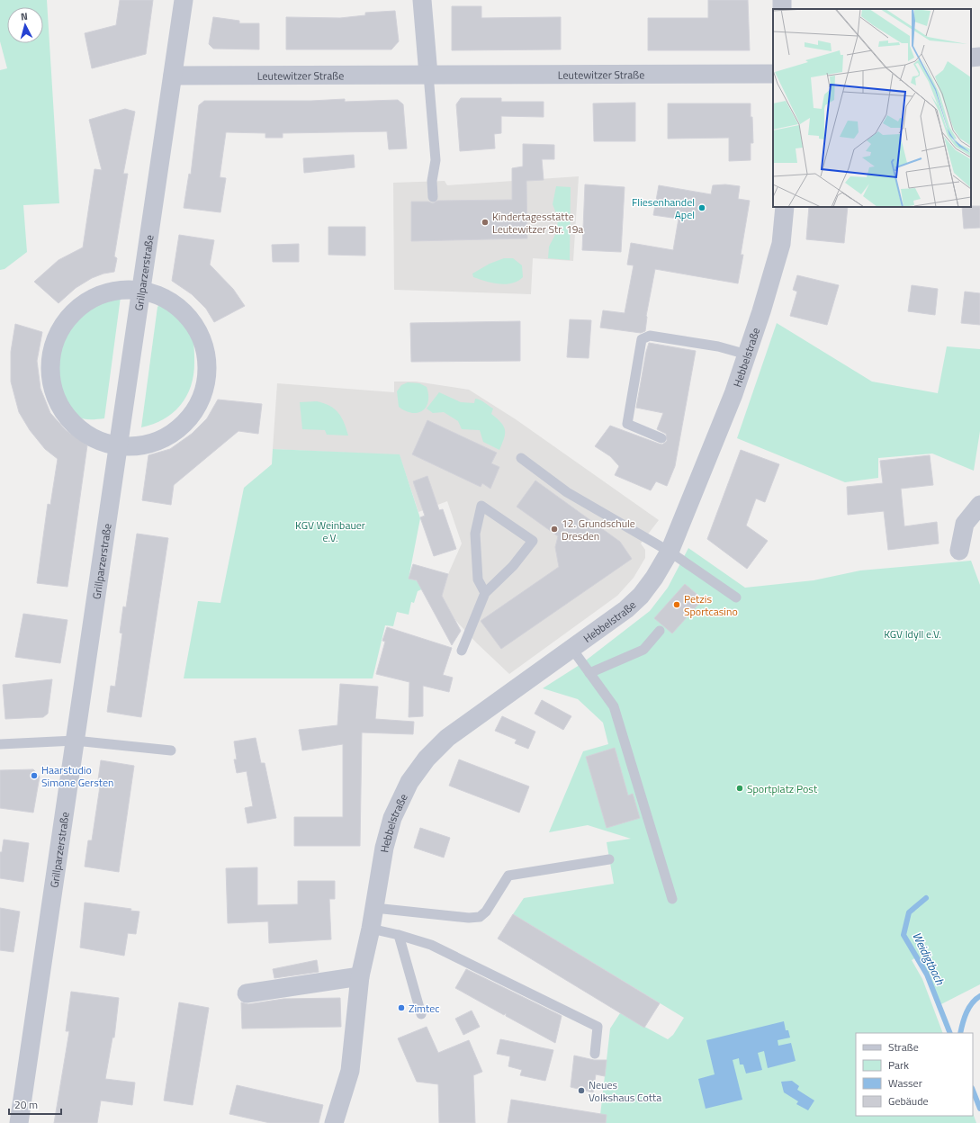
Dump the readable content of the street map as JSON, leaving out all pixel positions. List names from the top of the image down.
{
  "streets": {
    "street": ["Leutewitzer Straße", "Grillparzerstraße", "Hebbelstraße"]
  },
  "crossings": [
    ["Leutewitzer Straße", "Grillparzerstraße"]
  ],
  "water": ["Weidigtbach"],
  "parks": ["KGV Weinbauer e.V.", "KGV Idyll e.V."],
  "places": [
    "Fliesenhandel Apel",
    "Kindertagesstätte Leutewitzer Str. 19a",
    "12. Grundschule Dresden",
    "Petzis Sportcasino",
    "Haarstudio Simone Gersten",
    "Sportplatz Post",
    "Zimtec",
    "Neues Volkshaus Cotta"
  ],
  "legend": [
    "Straße",
    "Park",
    "Wasser",
    "Gebäude"
  ],
  "scale_bar": "20 m",
  "north": "top"
}
